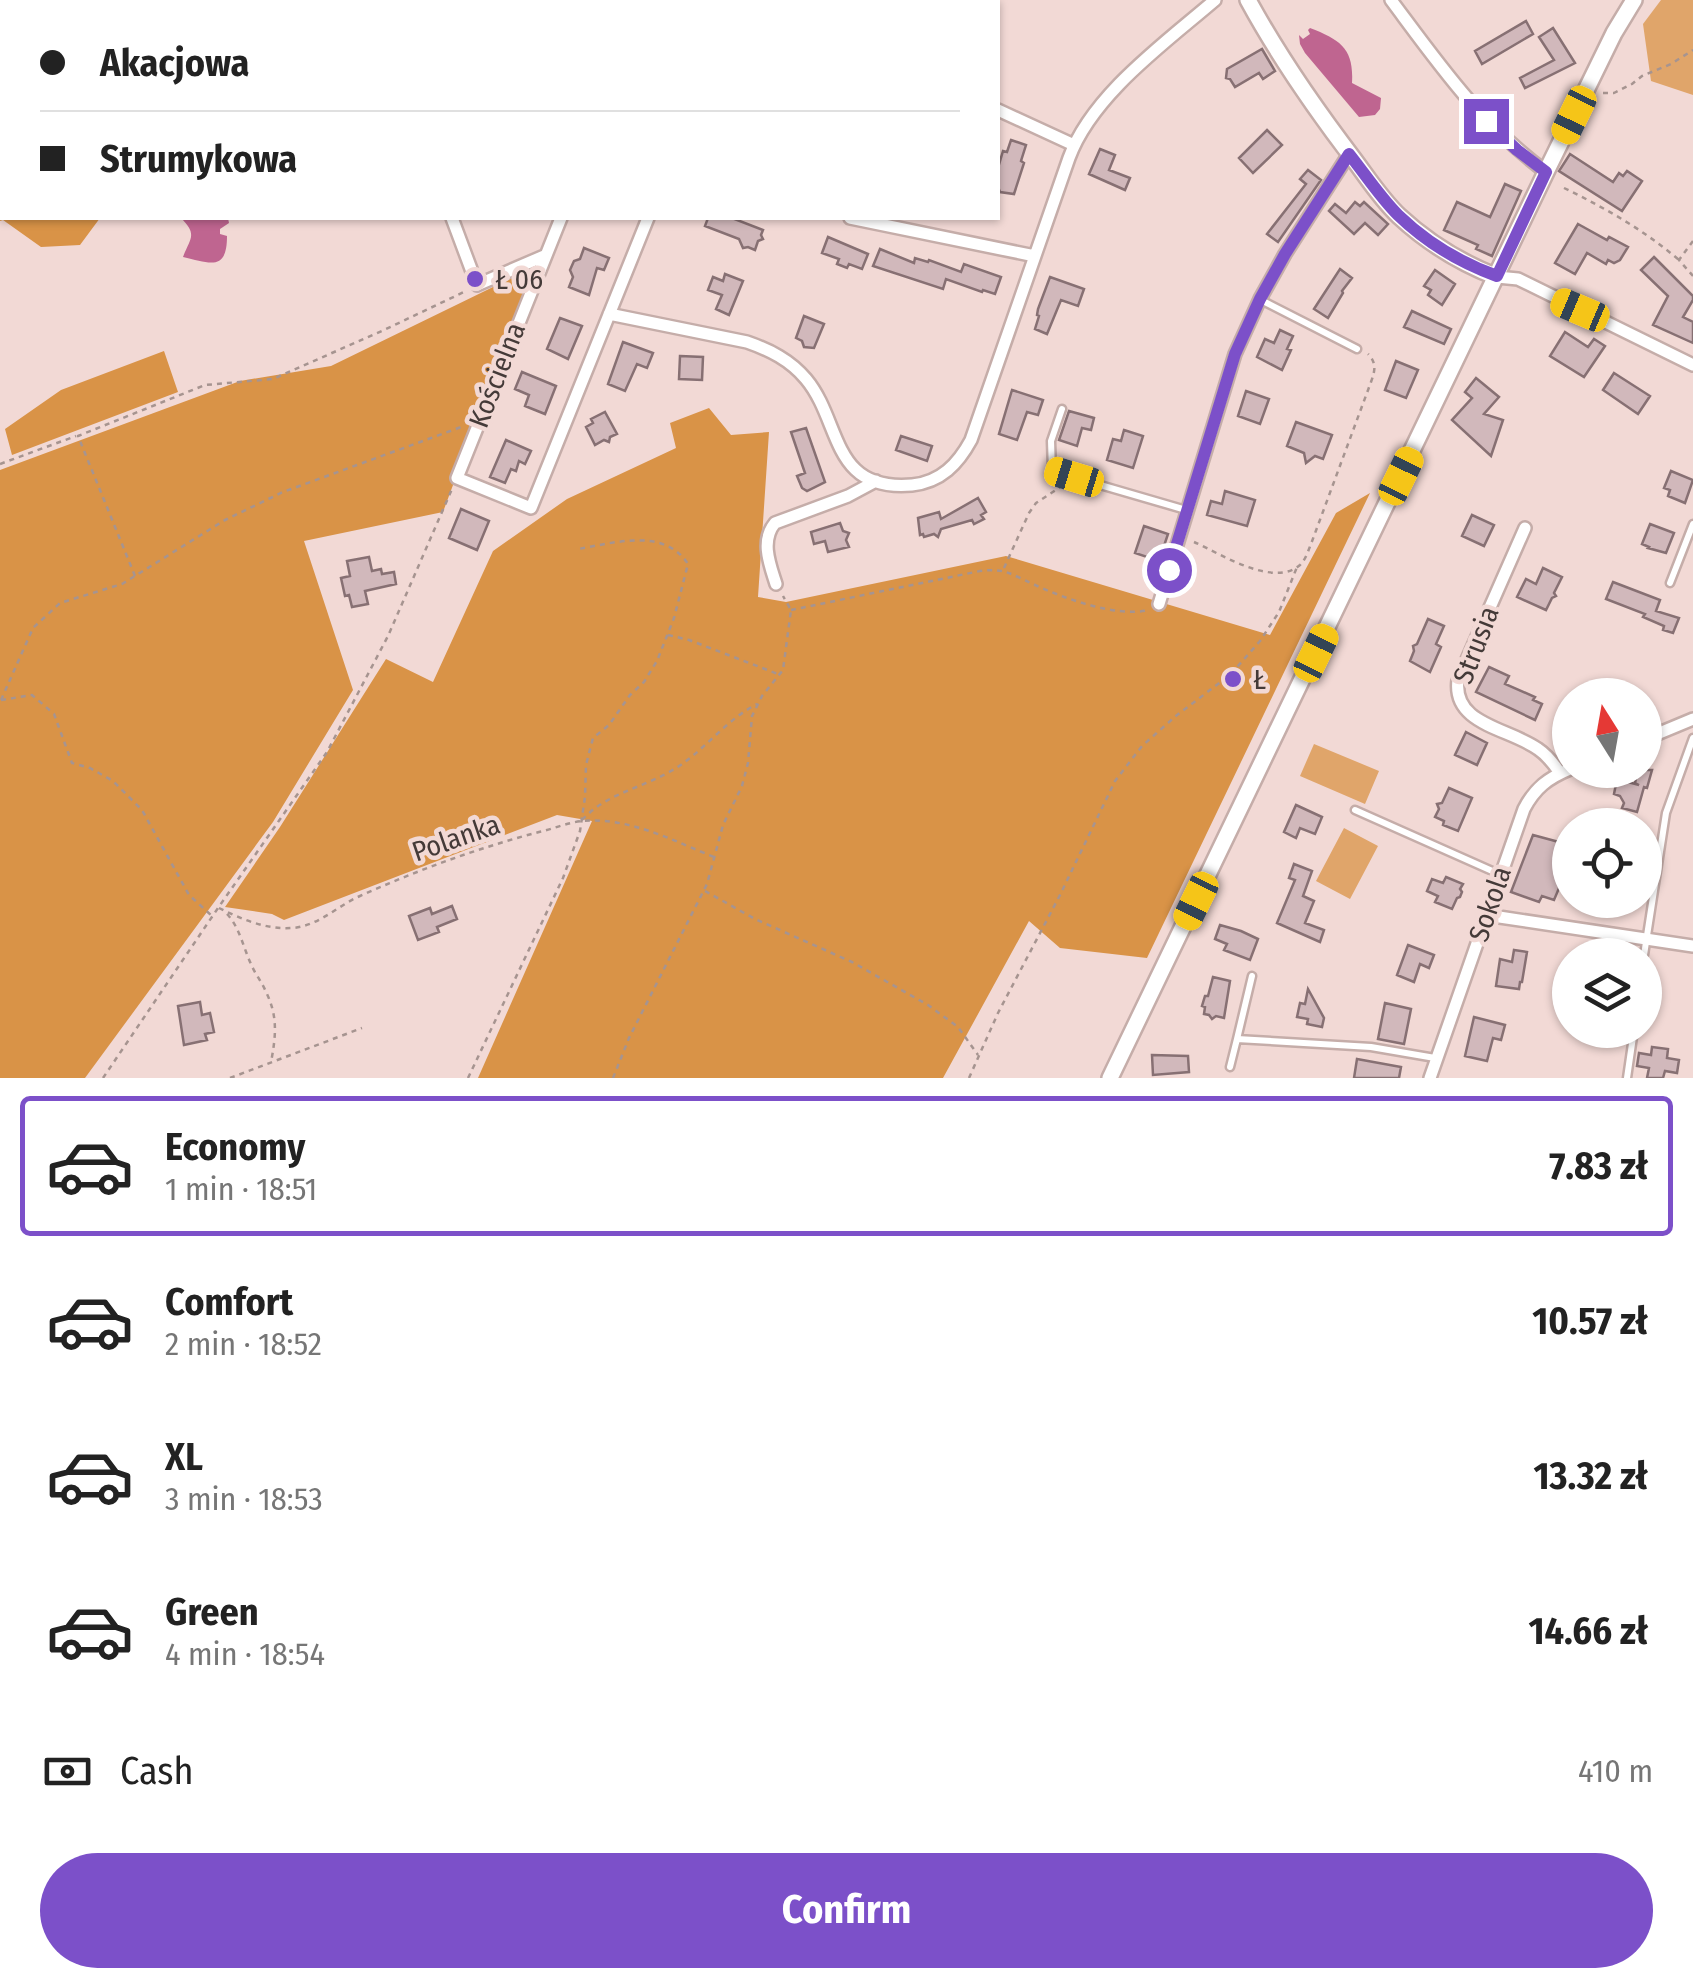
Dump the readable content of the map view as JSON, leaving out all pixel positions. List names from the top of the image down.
{
  "streets": {
    "street": ["Kościelna", "Strusia", "Sokola"],
    "path": ["Polanka"]
  },
  "places": ["Ł 06", "Ł"],
  "north": "top",
  "page": {
    "banner": ["Akacjowa", "Strumykowa"],
    "list": [
      {
        "name": "Economy",
        "note": "1 min · 18:51",
        "value": "7.83 zł"
      },
      {
        "name": "Comfort",
        "note": "2 min · 18:52",
        "value": "10.57 zł"
      },
      {
        "name": "XL",
        "note": "3 min · 18:53",
        "value": "13.32 zł"
      },
      {
        "name": "Green",
        "note": "4 min · 18:54",
        "value": "14.66 zł"
      }
    ],
    "pay": ["Cash", "410 m"],
    "buttons": "Confirm"
  }
}
